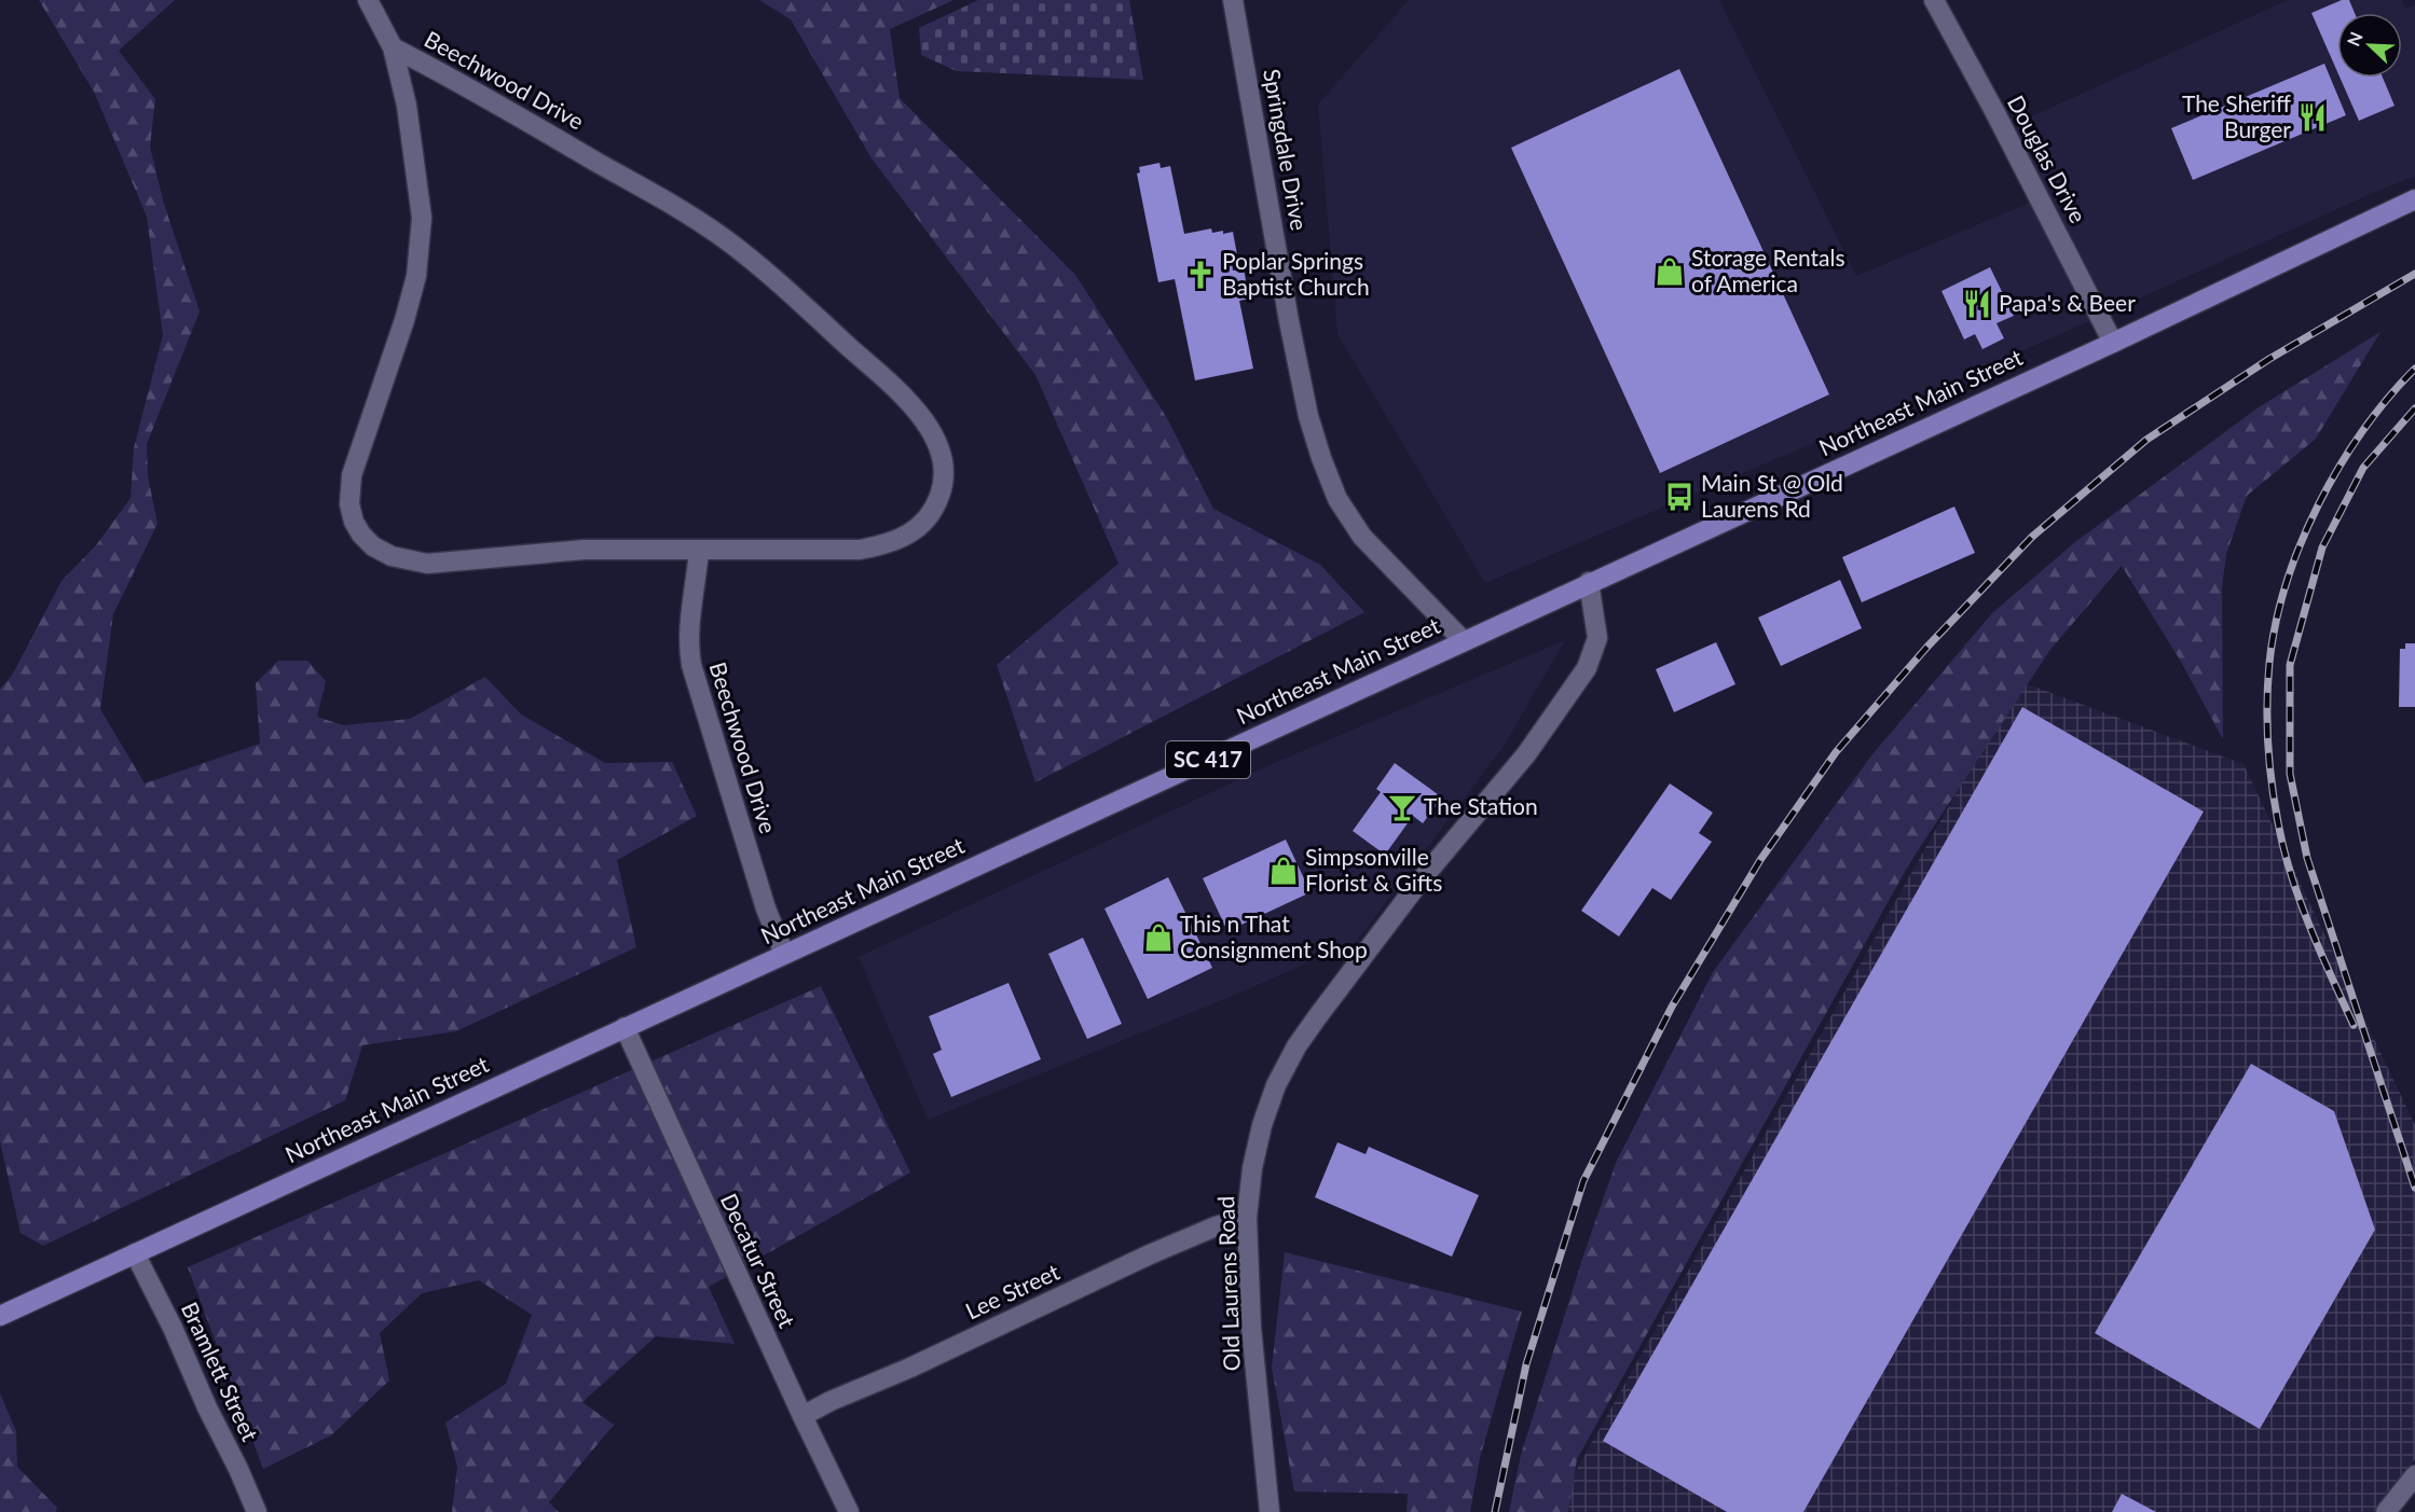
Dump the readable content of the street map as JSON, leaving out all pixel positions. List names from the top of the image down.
{
  "streets": {
    "main road": ["Northeast Main Street", "SC 417"],
    "street": [
      "Beechwood Drive",
      "Springdale Drive",
      "Douglas Drive",
      "Decatur Street",
      "Old Laurens Road",
      "Lee Street",
      "Bramlett Street"
    ]
  },
  "crossings": [
    ["Beechwood Drive", "Northeast Main Street"],
    ["Springdale Drive", "Northeast Main Street"],
    ["Douglas Drive", "Northeast Main Street"],
    ["Northeast Main Street", "Decatur Street"],
    ["Northeast Main Street", "Old Laurens Road"],
    ["Northeast Main Street", "Bramlett Street"],
    ["Decatur Street", "Lee Street"],
    ["Old Laurens Road", "Lee Street"]
  ],
  "places": {
    "restaurant": ["The Sheriff Burger", "Papa's & Beer"],
    "shop": ["Storage Rentals of America", "Simpsonville Florist & Gifts", "This n That Consignment Shop"],
    "church": ["Poplar Springs Baptist Church"],
    "bus stop": ["Main St @ Old Laurens Rd"],
    "bar": ["The Station"]
  },
  "north": "top left"
}
